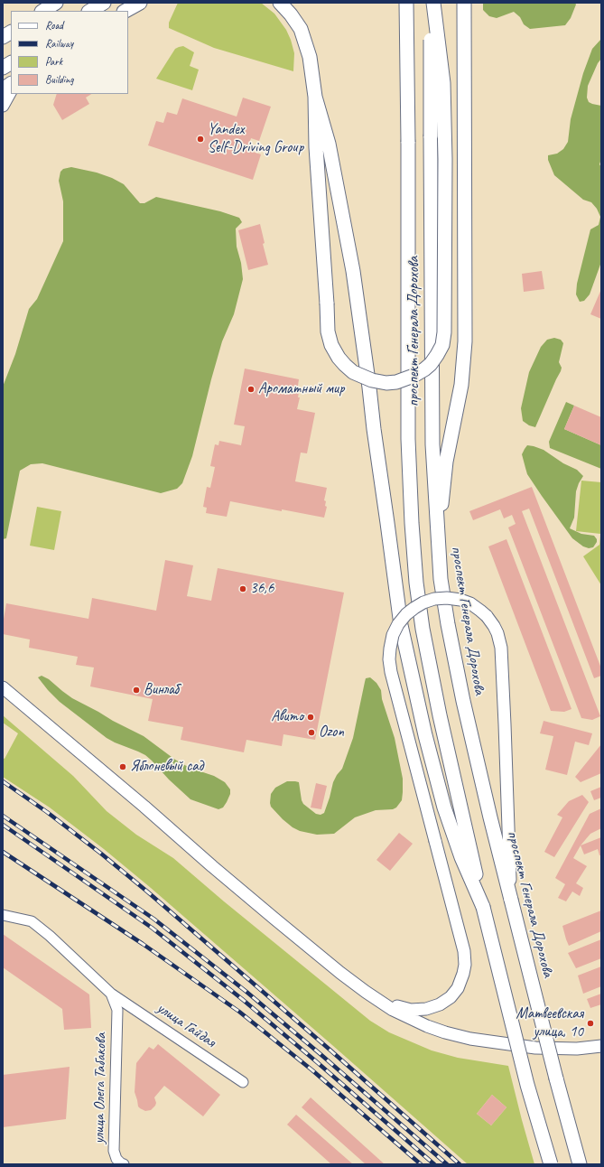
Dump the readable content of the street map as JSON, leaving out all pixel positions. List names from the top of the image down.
{
  "streets": {
    "main road": ["проспект Генерала Дорохова"],
    "street": ["улица Гайдая", "улица Олега Табакова"]
  },
  "crossings": [
    ["улица Гайдая", "улица Олега Табакова"]
  ],
  "places": [
    "Yandex Self-Driving Group",
    "Ароматный мир",
    "36,6",
    "Винлаб",
    "Авито",
    "Ozon",
    "Яблоневый сад",
    "Матвеевская улица, 10"
  ],
  "legend": [
    "Road",
    "Railway",
    "Park",
    "Building"
  ]
}
